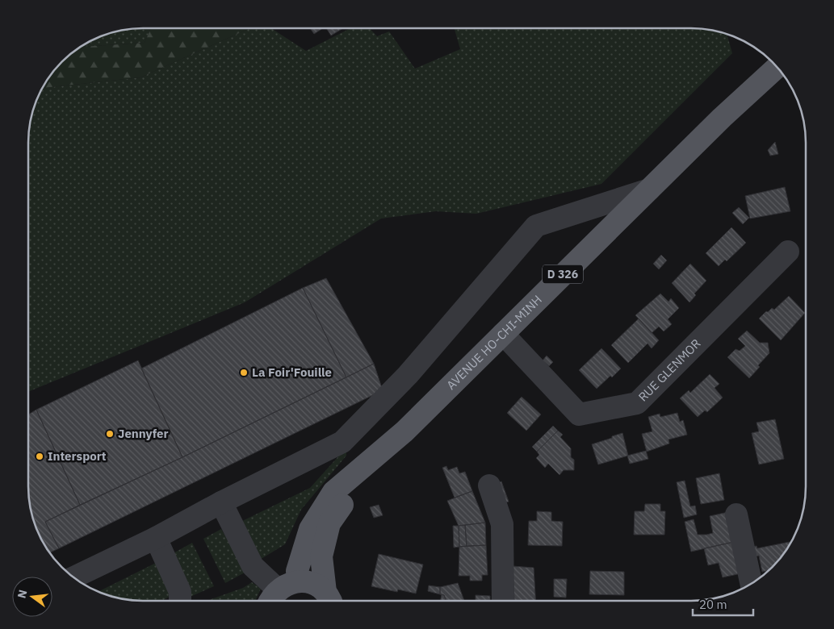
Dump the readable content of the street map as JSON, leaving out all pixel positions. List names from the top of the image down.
{
  "streets": {
    "main road": ["D 326", "AVENUE HO-CHI-MINH"],
    "street": ["RUE GLENMOR"]
  },
  "crossings": [
    ["AVENUE HO-CHI-MINH", "RUE GLENMOR"]
  ],
  "places": ["La Foir'Fouille", "Jennyfer", "Intersport"],
  "scale_bar": "20 m",
  "north": "left"
}
